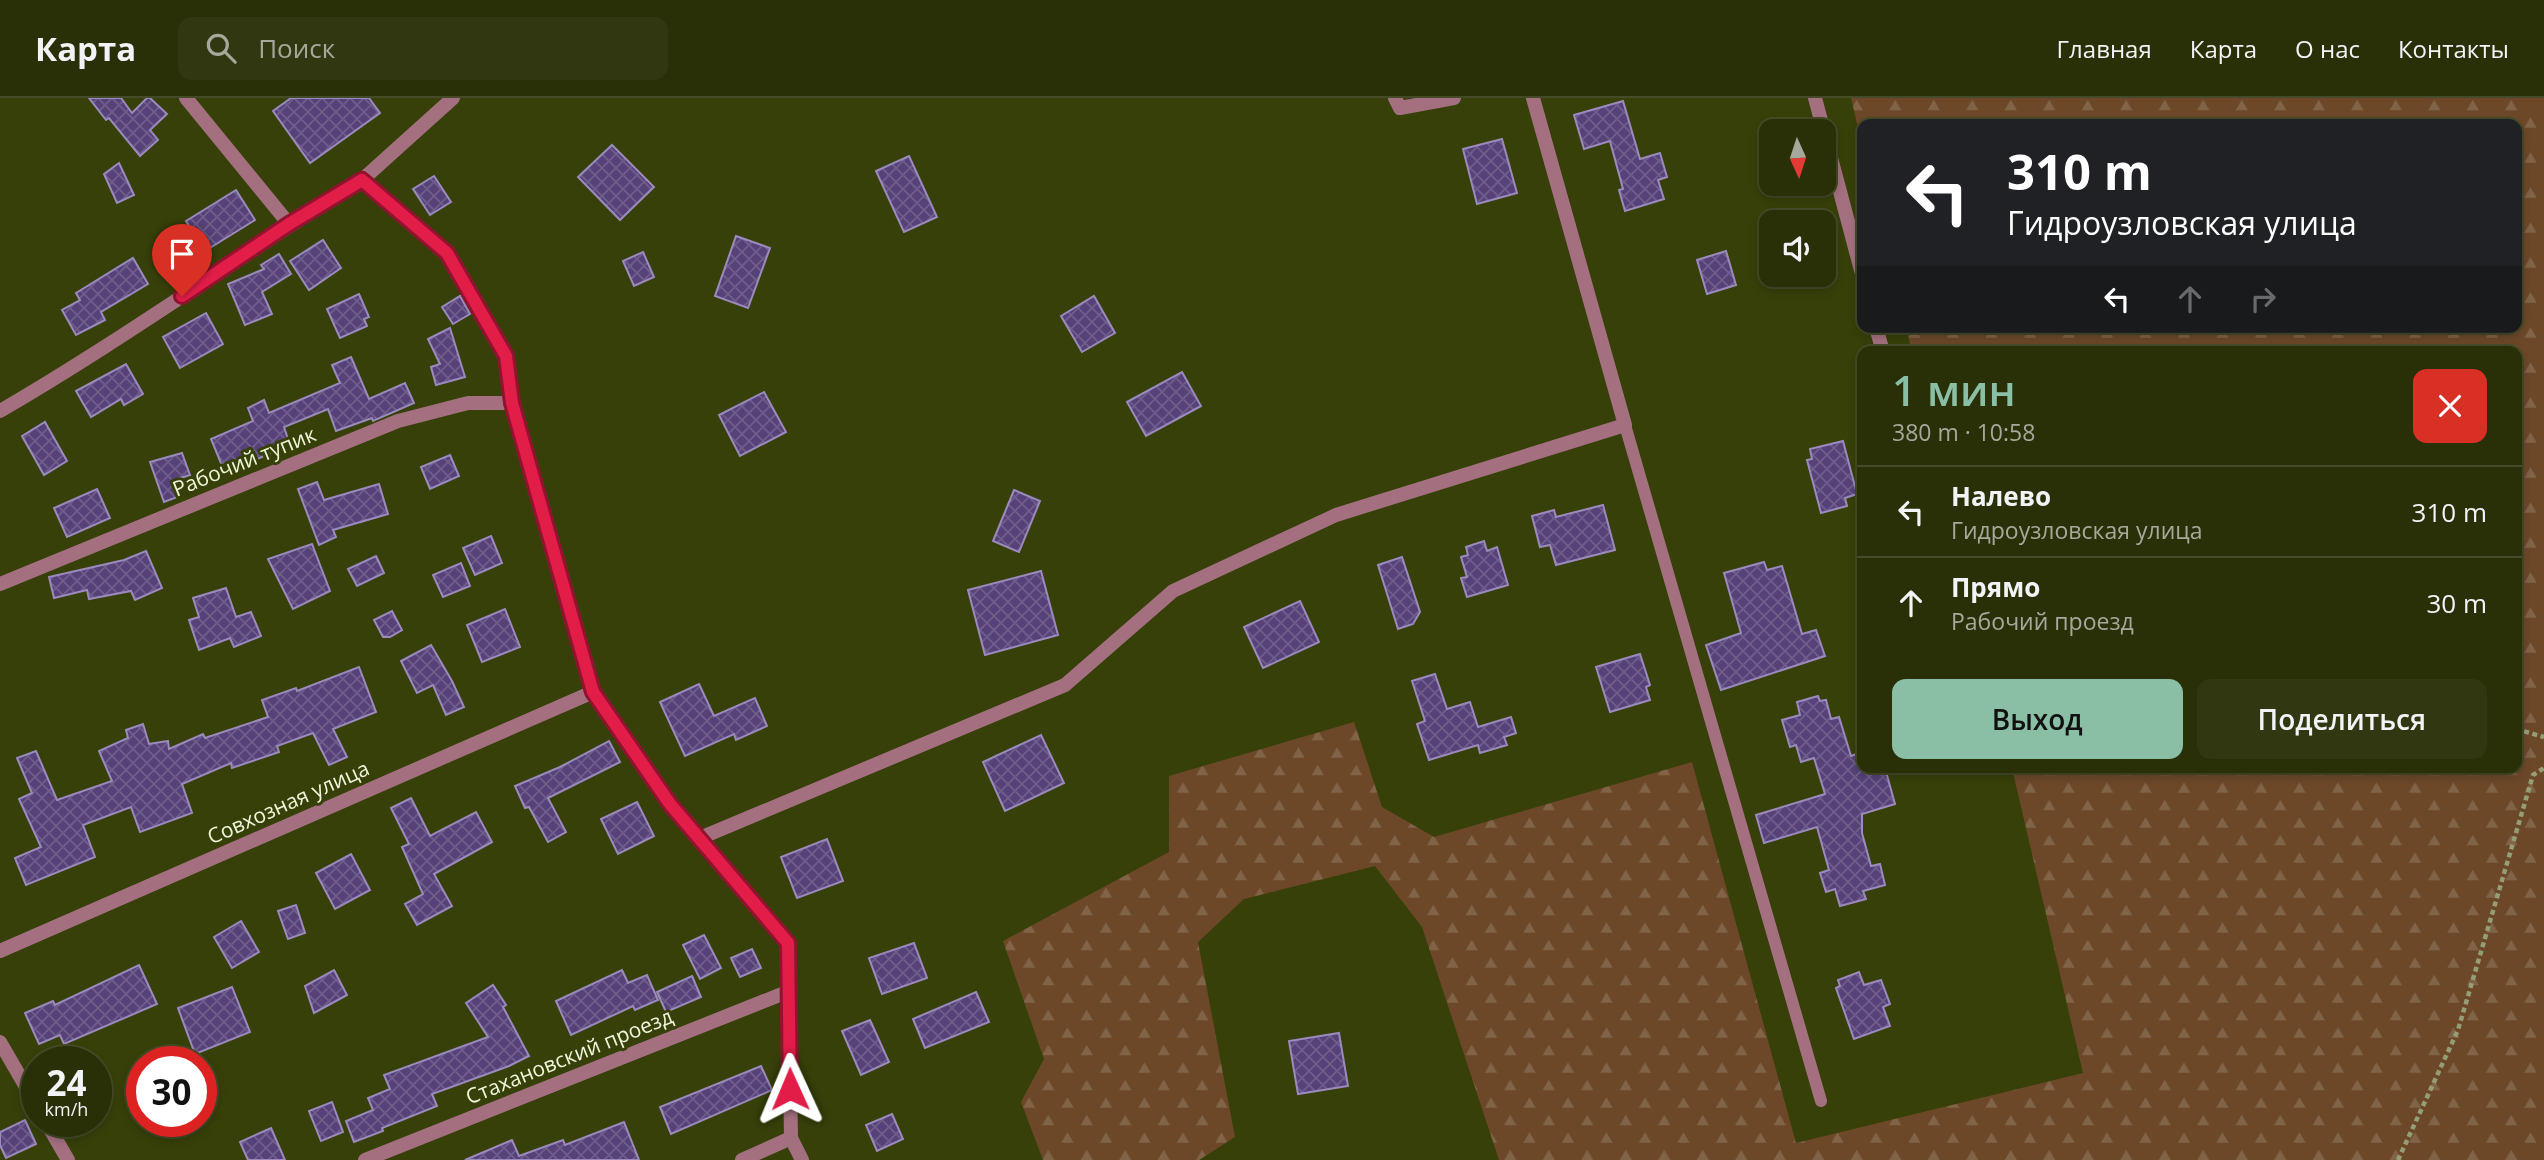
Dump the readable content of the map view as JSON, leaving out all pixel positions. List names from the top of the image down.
{
  "streets": {
    "street": ["Рабочий тупик", "Совхозная улица", "Стахановский проезд"]
  },
  "north": "bottom",
  "page": {
    "header": "Карта",
    "search": "Поиск",
    "nav": [
      "Главная",
      "Карта",
      "О нас",
      "Контакты"
    ],
    "turn": ["310 m", "Гидроузловская улица"],
    "heading": ["1 мин", "380 m · 10:58"],
    "list": [
      {
        "name": "Налево",
        "note": "Гидроузловская улица",
        "value": "310 m"
      },
      {
        "name": "Прямо",
        "note": "Рабочий проезд",
        "value": "30 m"
      }
    ],
    "buttons": ["Выход", "Поделиться"],
    "speed": "24 km/h",
    "limit": "30"
  }
}
